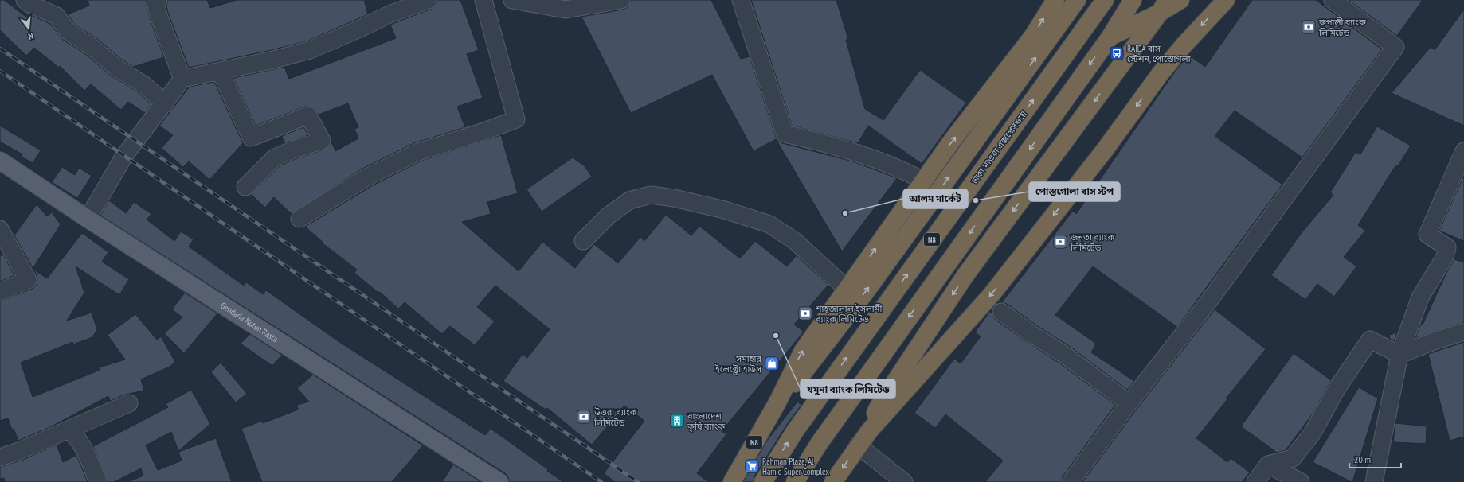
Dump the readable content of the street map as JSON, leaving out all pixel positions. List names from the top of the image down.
{
  "streets": {
    "highway": ["ঢাকা-মাওয়া এক্সপ্রেসওয়ে", "N8"],
    "main road": ["Gendaria Notun Rasta"]
  },
  "places": {
    "bank": [
      "রুপালী ব্যাংক লিমিটেড",
      "জনতা ব্যাংক লিমিটেড",
      "শাহ্জালাল ইসলামী ব্যাংক লিমিটেড",
      "উত্তরা ব্যাংক লিমিটেড"
    ],
    "bus stop": ["RAIDA বাস স্টেশন, পোস্তোগলা"],
    "other": ["পোস্তগোলা বাস স্টপ", "আলম মার্কেট", "যমুনা ব্যাংক লিমিটেড"],
    "shop": ["সমাহার ইলেক্ট্রো হাউস"],
    "building": ["বাংলাদেশ কৃষি ব্যাংক"],
    "supermarket": ["Rahman Plaza, Al Hamid Super Complex"]
  },
  "scale_bar": "20 m",
  "north": "bottom"
}
